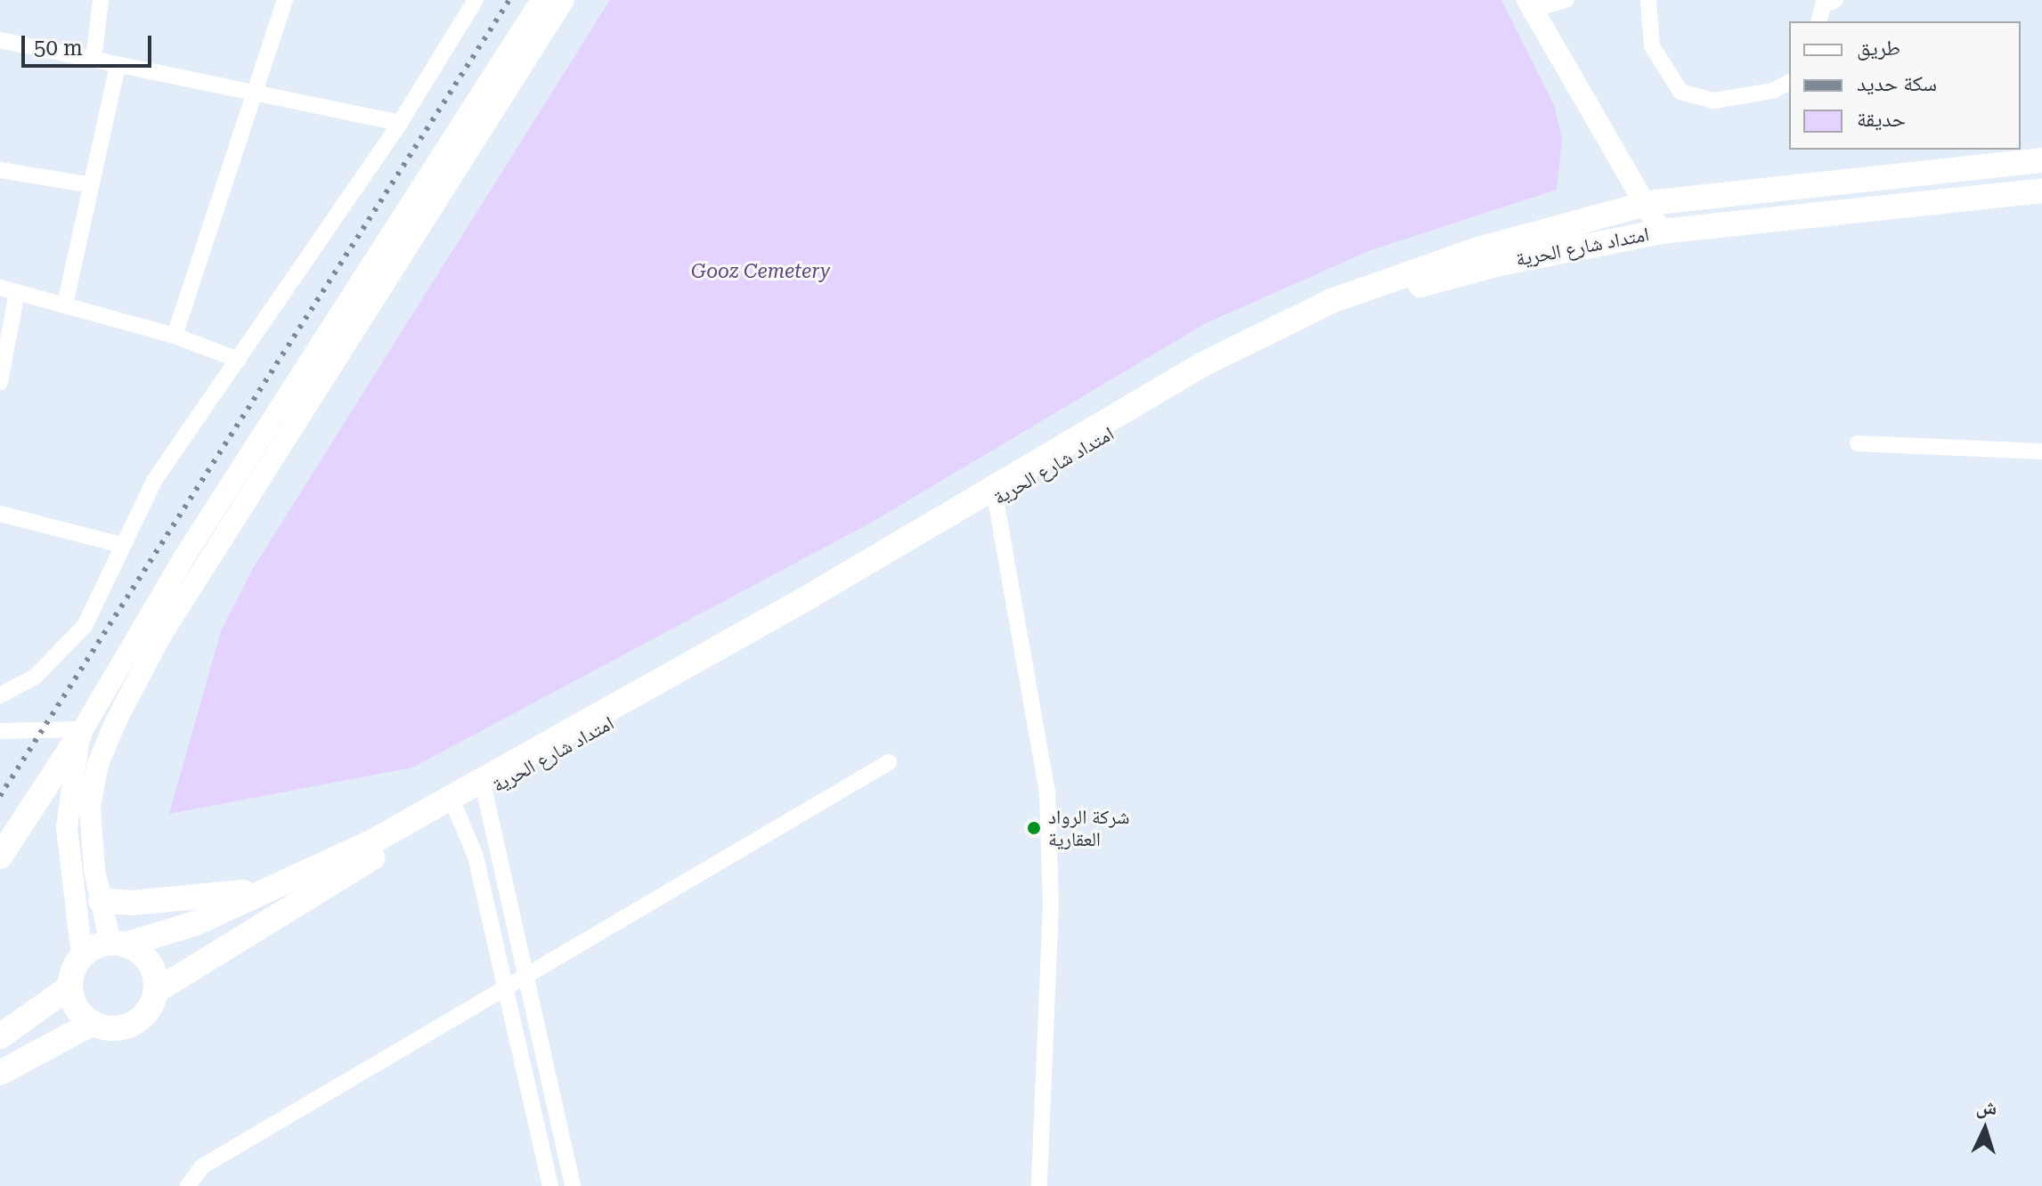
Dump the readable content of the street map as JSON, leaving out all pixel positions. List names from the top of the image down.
{
  "streets": {
    "main road": ["امتداد شارع الحرية"]
  },
  "parks": ["Gooz Cemetery"],
  "places": ["شركة الرواد العقارية"],
  "legend": ["طريق", "سكة حديد", "حديقة"],
  "scale_bar": "50 m",
  "north": "top"
}
